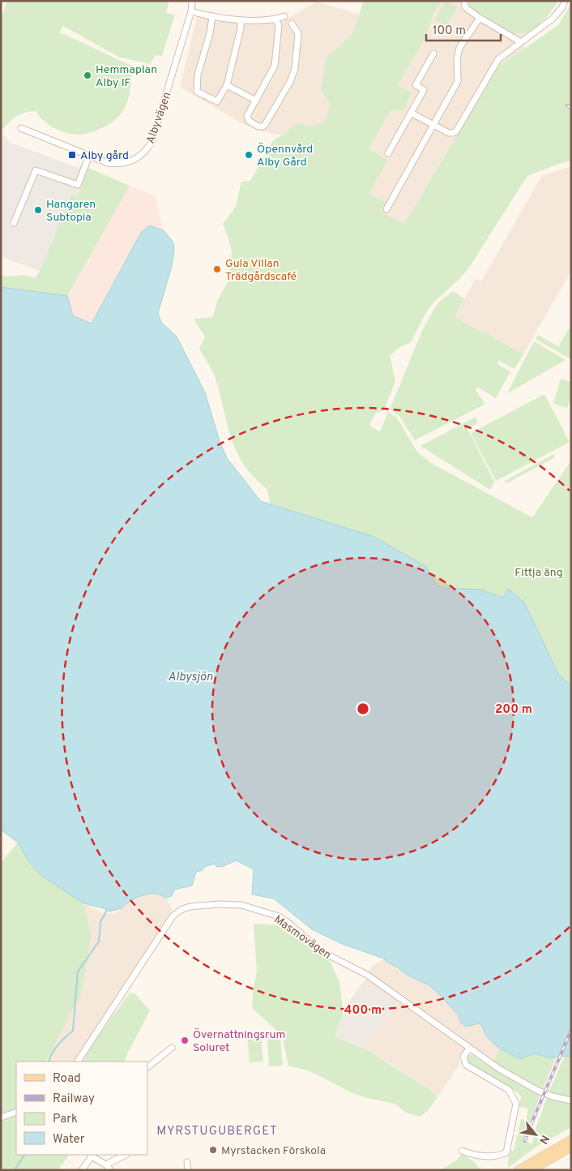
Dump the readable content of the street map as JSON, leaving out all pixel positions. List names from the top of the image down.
{
  "streets": {
    "street": ["Albyvägen", "Masmovägen"]
  },
  "districts": ["MYRSTUGUBERGET"],
  "water": ["Albysjön"],
  "parks": ["Fittja äng"],
  "places": {
    "other": [
      "Hemmaplan Alby IF",
      "Öpennvård Alby Gård",
      "Hangaren Subtopia",
      "Gula Villan Trädgårdscafé",
      "Övernattningsrum Soluret",
      "Myrstacken Förskola"
    ],
    "transit": ["Alby gård"]
  },
  "legend": [
    "Road",
    "Railway",
    "Park",
    "Water"
  ],
  "scale_bar": "100 m",
  "north": "bottom right",
  "rings": ["200 m", "400 m"]
}
